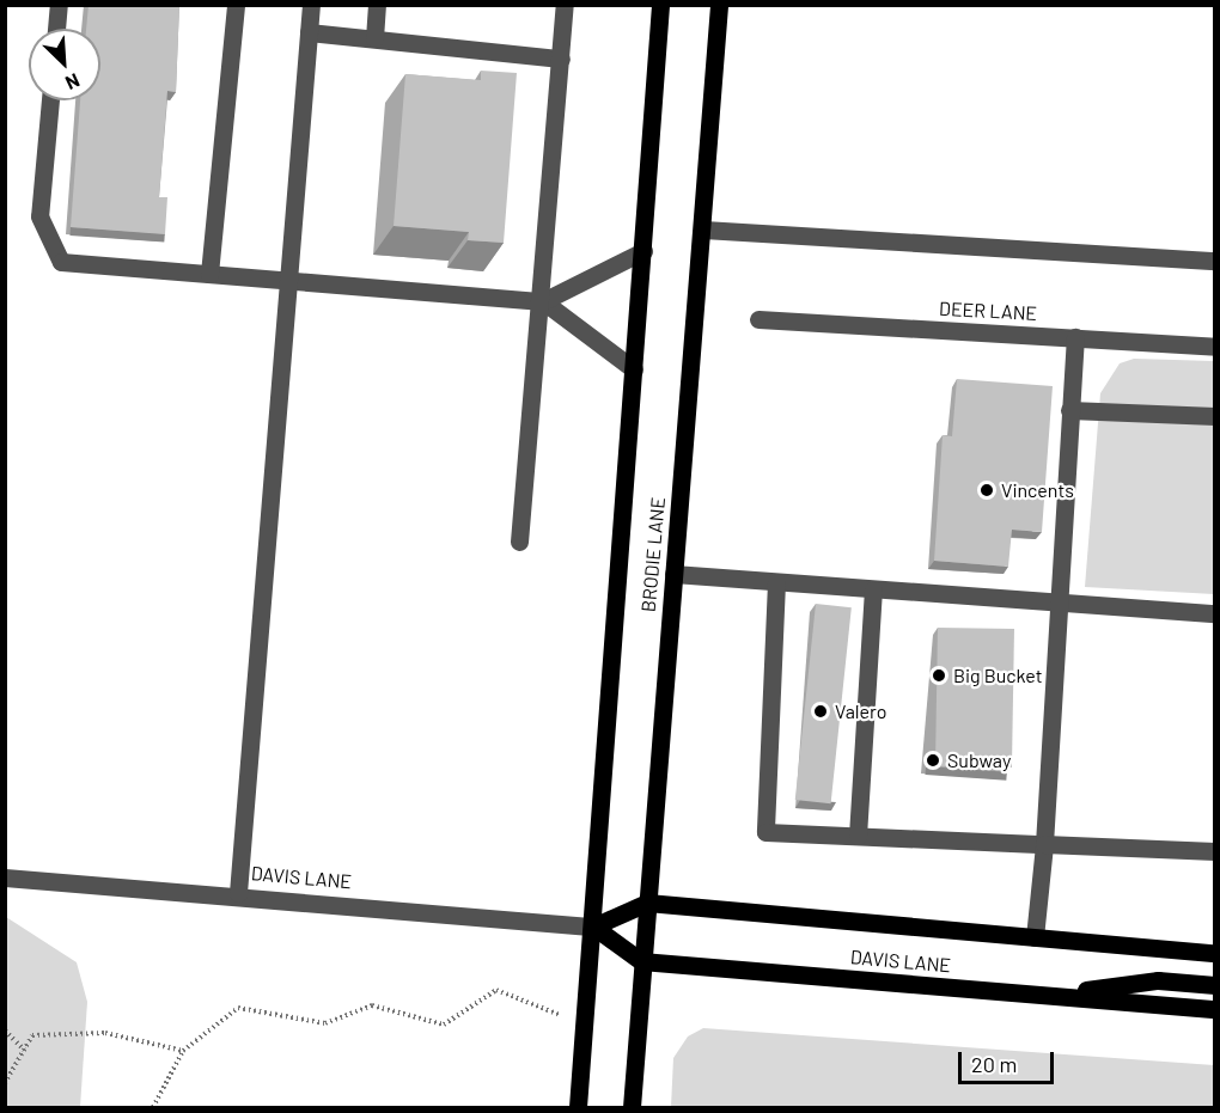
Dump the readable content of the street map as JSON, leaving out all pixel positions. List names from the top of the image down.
{
  "streets": {
    "main road": ["BRODIE LANE", "DAVIS LANE"],
    "street": ["DEER LANE"]
  },
  "crossings": [
    ["BRODIE LANE", "DAVIS LANE"]
  ],
  "places": [
    "Vincents",
    "Big Bucket",
    "Valero",
    "Subway"
  ],
  "scale_bar": "20 m",
  "north": "bottom right"
}
